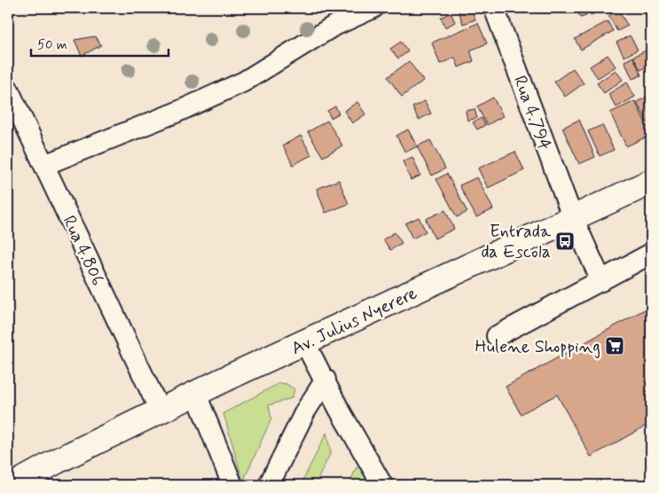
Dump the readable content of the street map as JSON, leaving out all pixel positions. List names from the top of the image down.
{
  "streets": {
    "main road": ["Av. Julius Nyerere"],
    "street": ["Rua 4.794", "Rua 4.806"]
  },
  "crossings": [
    ["Rua 4.794", "Av. Julius Nyerere"],
    ["Rua 4.806", "Av. Julius Nyerere"]
  ],
  "places": {
    "bus stop": ["Entrada da Escola"],
    "supermarket": ["Hulene Shopping"]
  },
  "scale_bar": "50 m"
}
